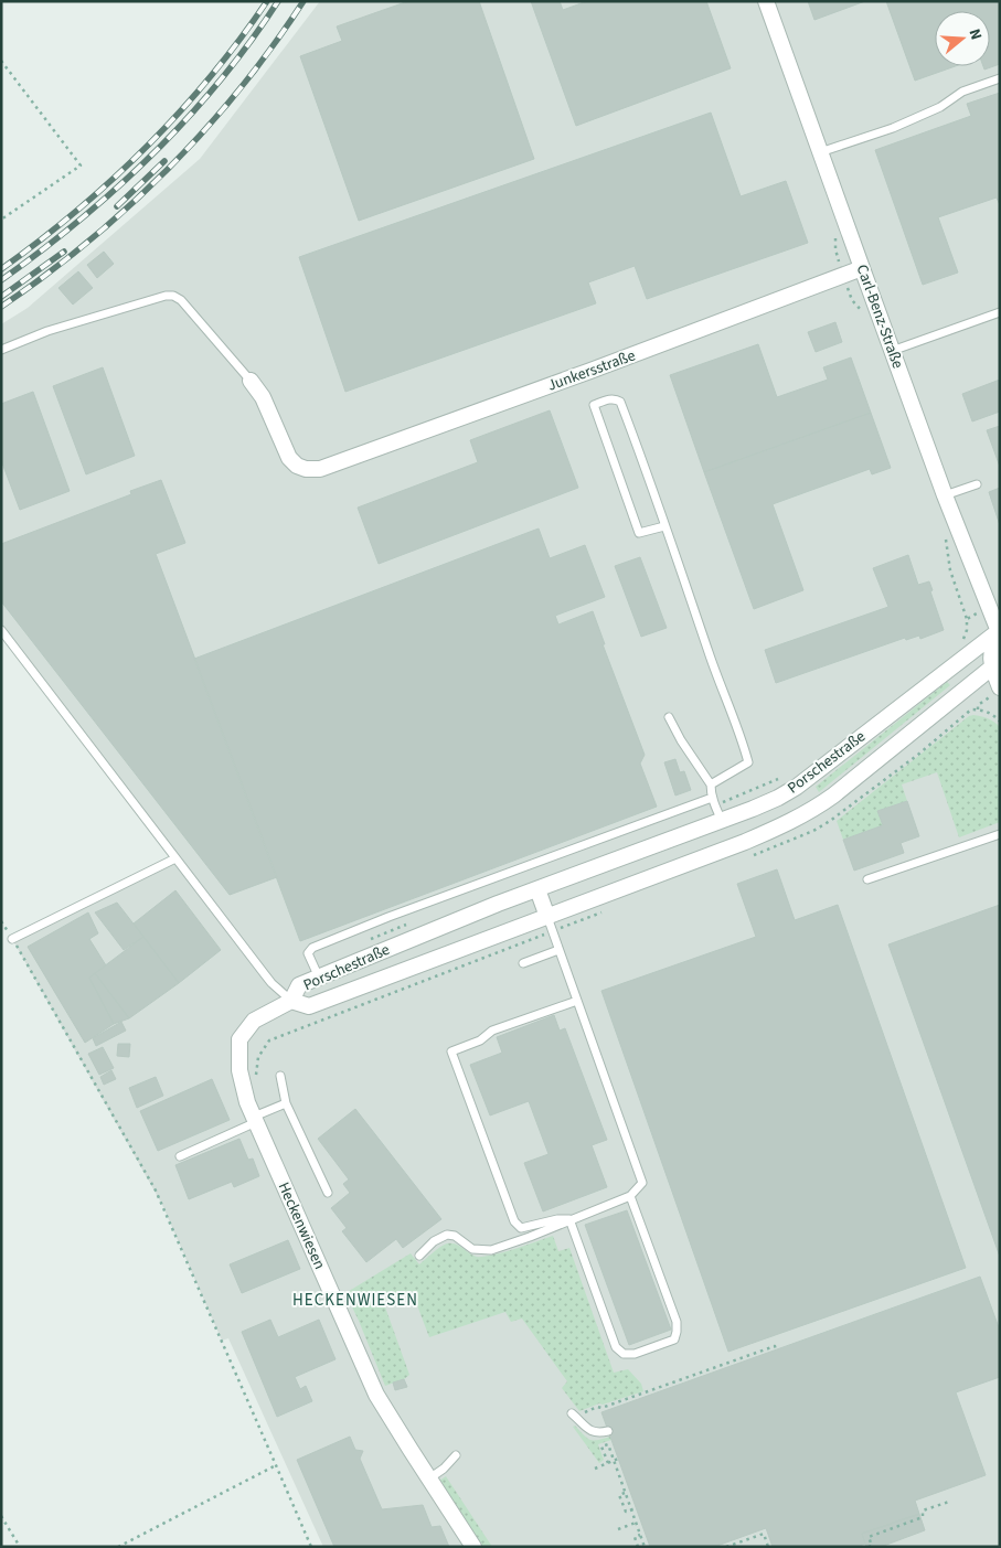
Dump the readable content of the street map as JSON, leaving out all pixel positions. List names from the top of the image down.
{
  "streets": {
    "street": [
      "Carl-Benz-Straße",
      "Junkersstraße",
      "Porschestraße",
      "Heckenwiesen"
    ]
  },
  "crossings": [
    ["Carl-Benz-Straße", "Junkersstraße"],
    ["Carl-Benz-Straße", "Porschestraße"],
    ["Porschestraße", "Heckenwiesen"]
  ],
  "districts": ["HECKENWIESEN"],
  "north": "right"
}
